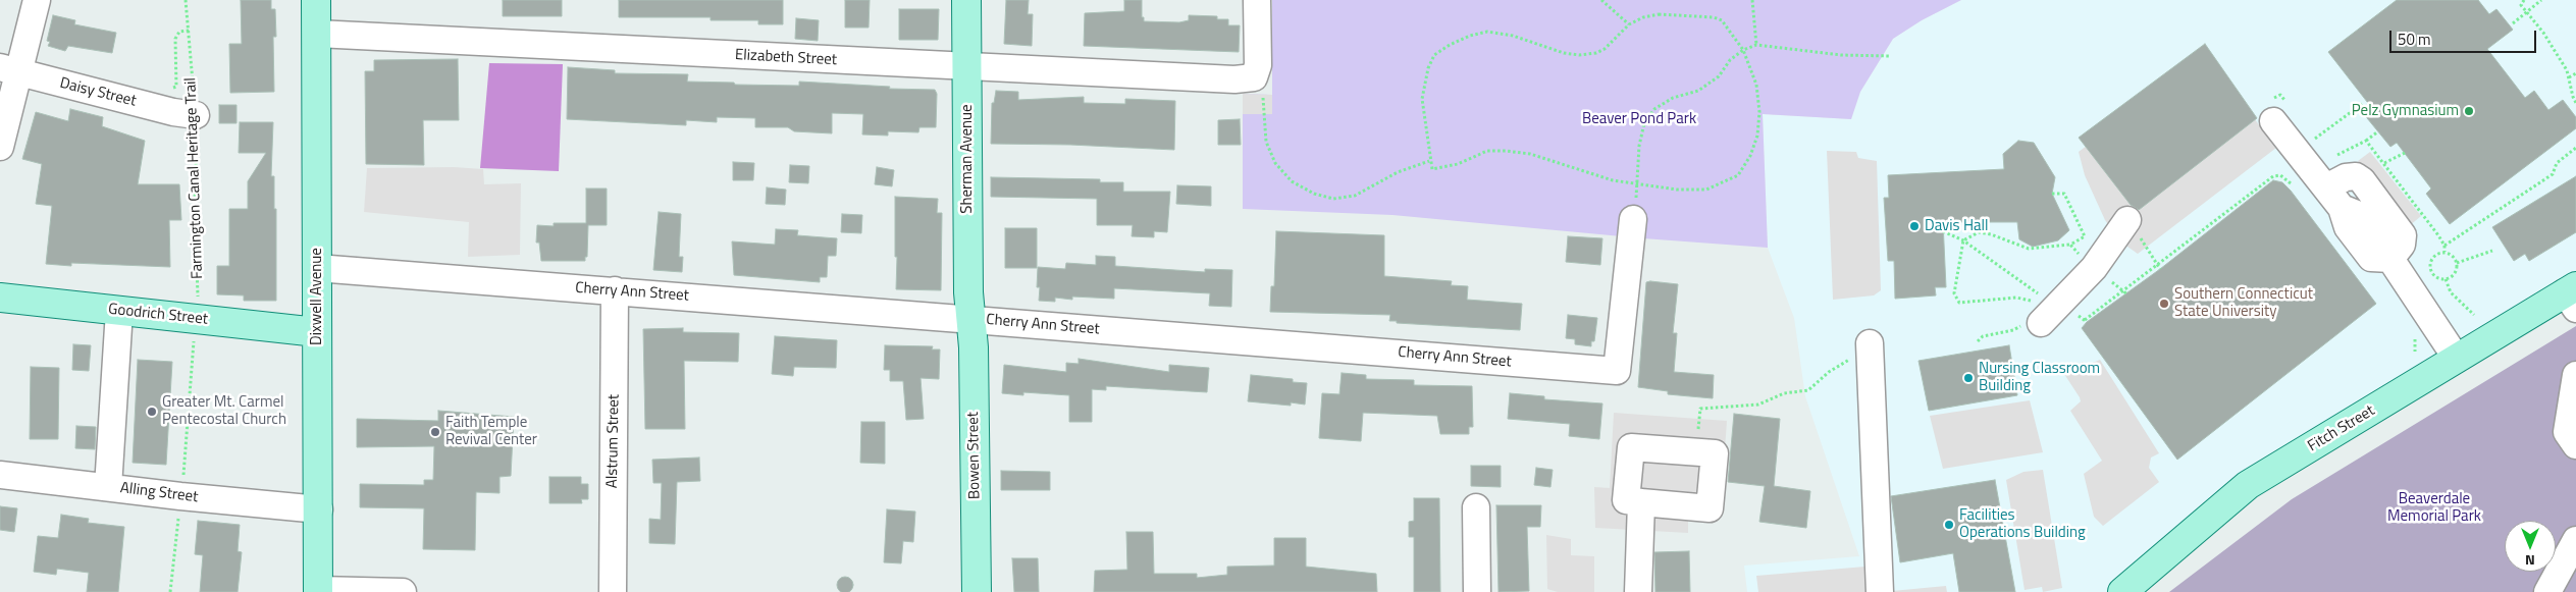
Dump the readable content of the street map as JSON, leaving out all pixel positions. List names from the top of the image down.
{
  "streets": {
    "main road": [
      "Sherman Avenue",
      "Dixwell Avenue",
      "Goodrich Street",
      "Fitch Street",
      "Bowen Street"
    ],
    "street": [
      "Elizabeth Street",
      "Daisy Street",
      "Cherry Ann Street",
      "Alstrum Street",
      "Alling Street"
    ],
    "path": ["Farmington Canal Heritage Trail"]
  },
  "crossings": [
    ["Elizabeth Street", "Sherman Avenue"],
    ["Elizabeth Street", "Dixwell Avenue"],
    ["Daisy Street", "Farmington Canal Heritage Trail"],
    ["Sherman Avenue", "Cherry Ann Street"],
    ["Sherman Avenue", "Bowen Street"],
    ["Cherry Ann Street", "Dixwell Avenue"],
    ["Cherry Ann Street", "Alstrum Street"],
    ["Cherry Ann Street", "Bowen Street"],
    ["Dixwell Avenue", "Goodrich Street"],
    ["Dixwell Avenue", "Alling Street"]
  ],
  "parks": ["Beaver Pond Park", "Beaverdale Memorial Park"],
  "places": [
    "Pelz Gymnasium",
    "Davis Hall",
    "Southern Connecticut State University",
    "Nursing Classroom Building",
    "Greater Mt. Carmel Pentecostal Church",
    "Faith Temple Revival Center",
    "Facilities Operations Building"
  ],
  "scale_bar": "50 m",
  "north": "bottom"
}
